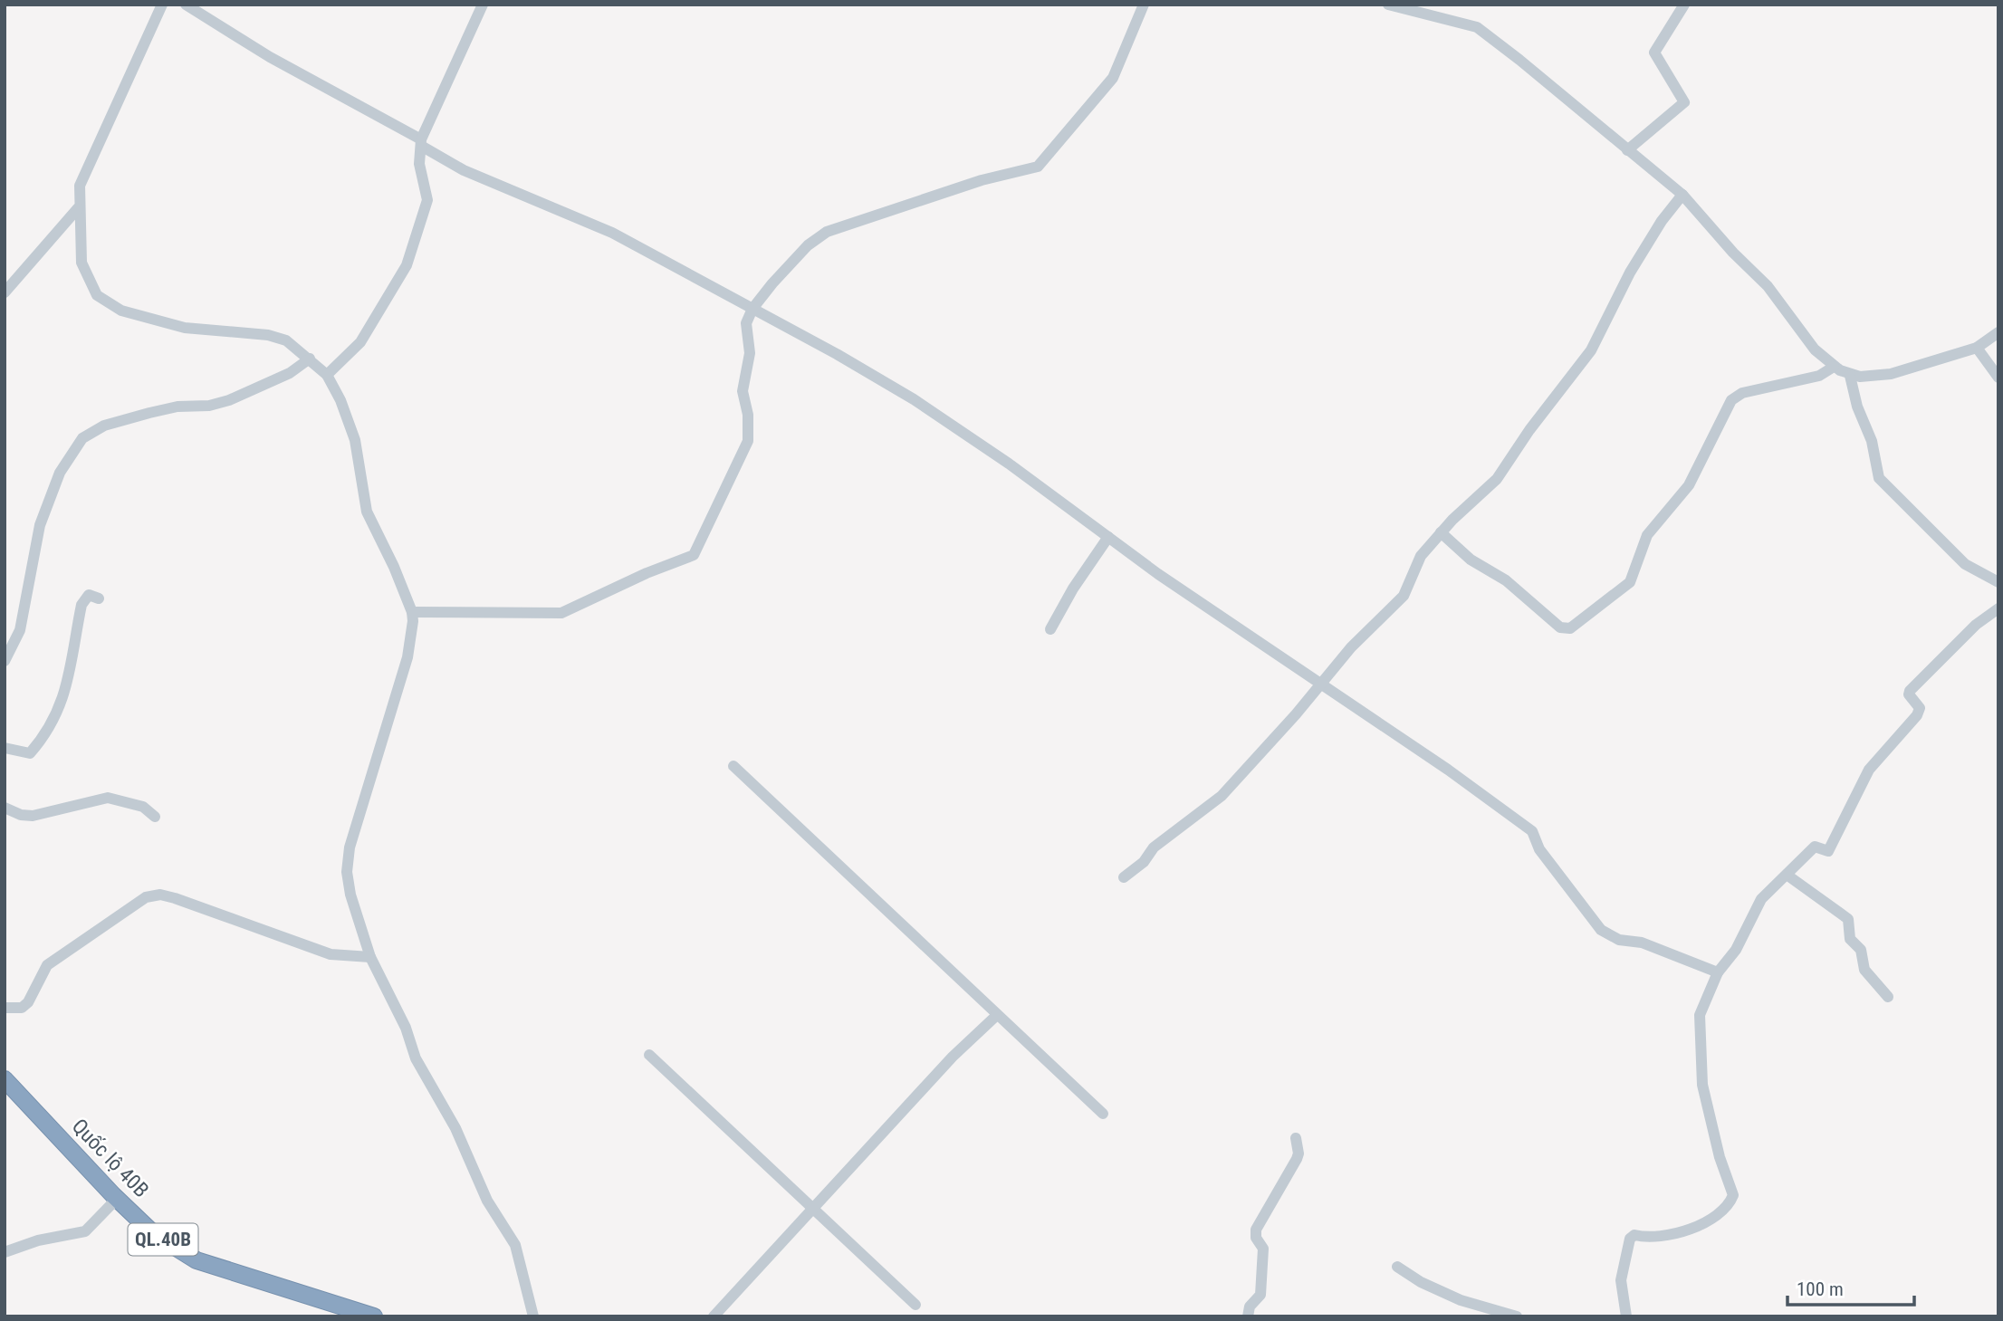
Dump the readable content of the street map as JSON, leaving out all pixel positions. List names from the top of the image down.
{
  "streets": {
    "highway": ["Quốc lộ 40B", "QL.40B"]
  },
  "scale_bar": "100 m"
}
